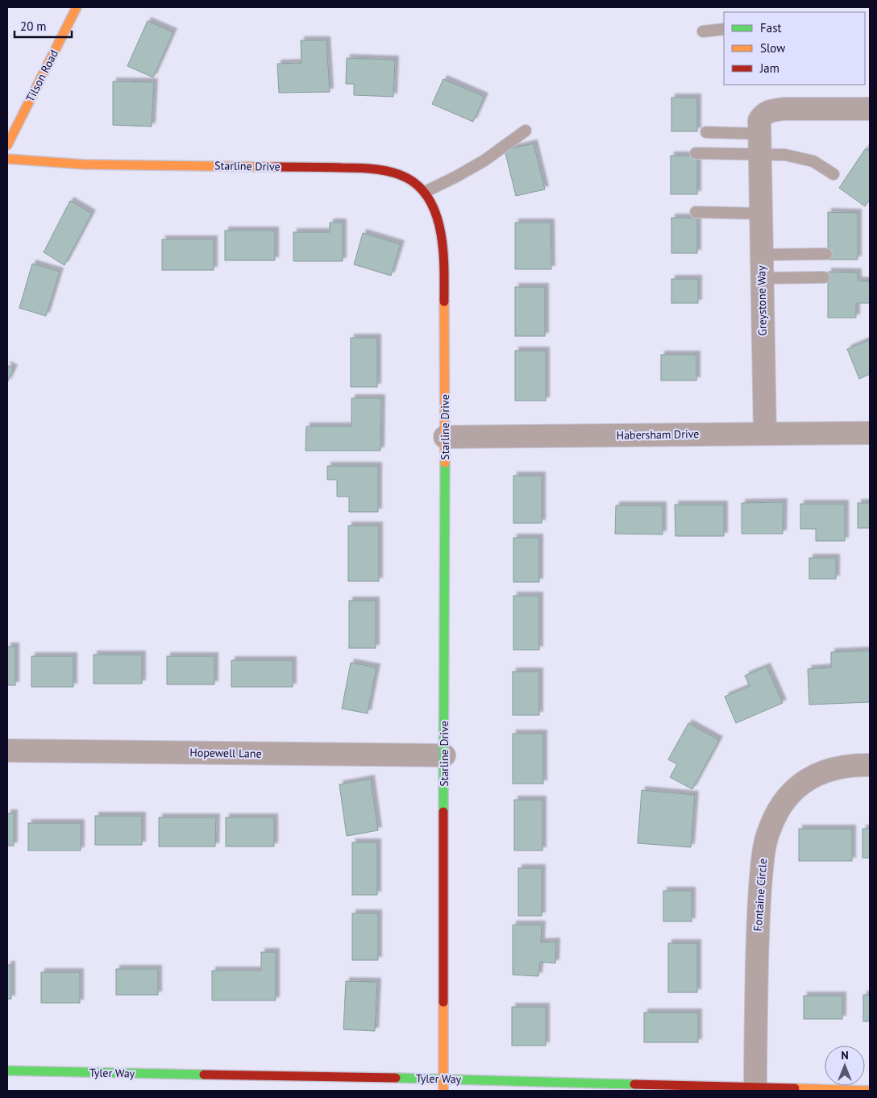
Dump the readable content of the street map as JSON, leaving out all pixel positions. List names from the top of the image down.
{
  "streets": {
    "street": [
      "Tilson Road",
      "Starline Drive",
      "Greystone Way",
      "Habersham Drive",
      "Hopewell Lane",
      "Fontaine Circle",
      "Tyler Way"
    ]
  },
  "crossings": [
    ["Starline Drive", "Habersham Drive"],
    ["Starline Drive", "Hopewell Lane"],
    ["Starline Drive", "Tyler Way"],
    ["Greystone Way", "Habersham Drive"],
    ["Fontaine Circle", "Tyler Way"]
  ],
  "legend": ["Fast", "Slow", "Jam"],
  "scale_bar": "20 m",
  "north": "top"
}
